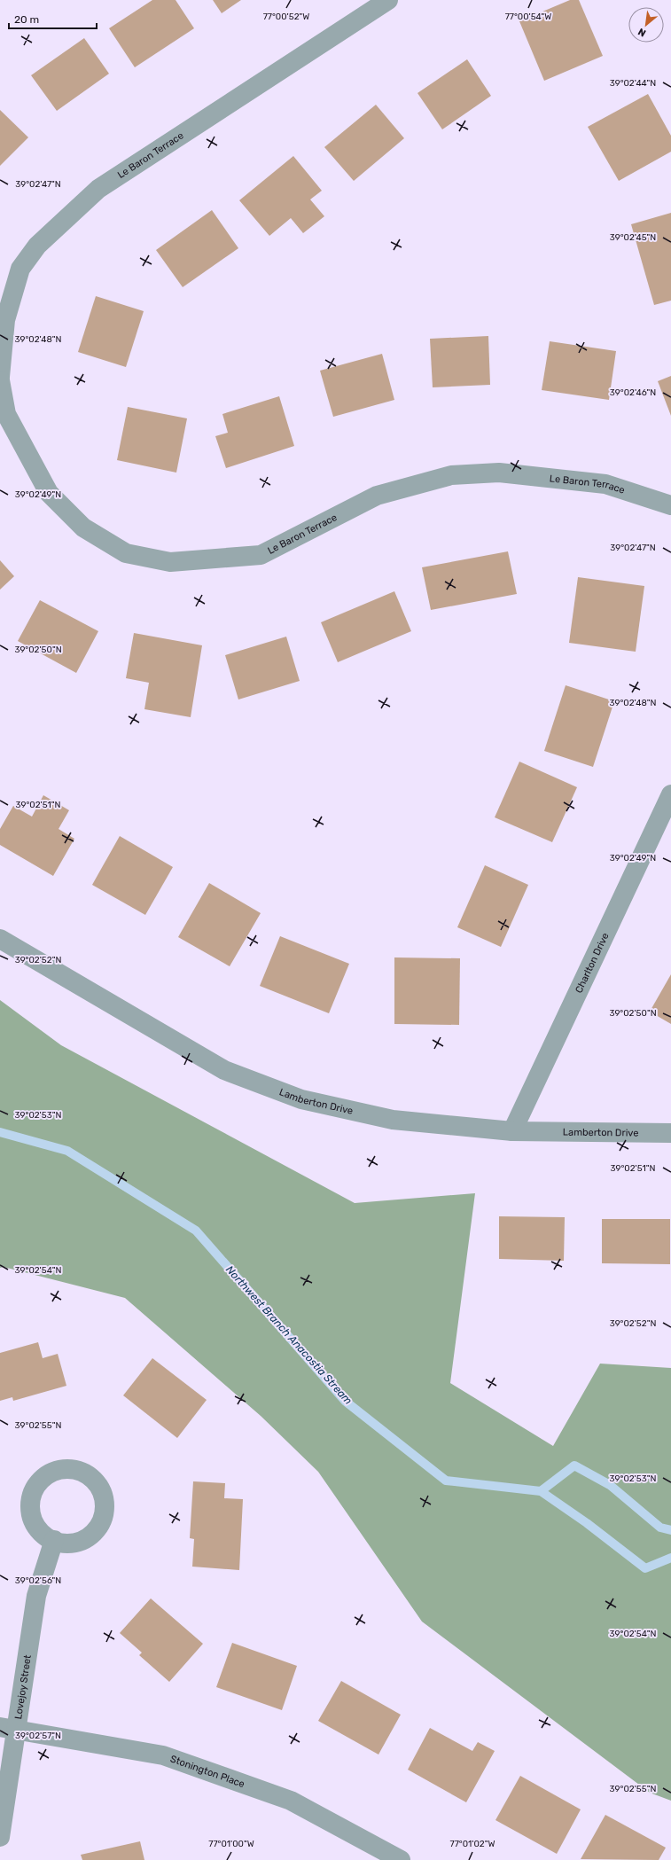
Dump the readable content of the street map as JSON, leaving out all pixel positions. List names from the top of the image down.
{
  "streets": {
    "street": [
      "Le Baron Terrace",
      "Charlton Drive",
      "Lamberton Drive",
      "Lovejoy Street",
      "Stonington Place"
    ]
  },
  "crossings": [
    ["Charlton Drive", "Lamberton Drive"],
    ["Lovejoy Street", "Stonington Place"]
  ],
  "water": ["Northwest Branch Anacostia Stream"],
  "scale_bar": "20 m",
  "north": "bottom left",
  "coordinates": [
    "77°00'52\"W",
    "77°00'54\"W",
    "39°02'44\"N",
    "39°02'47\"N",
    "39°02'45\"N",
    "39°02'48\"N",
    "39°02'46\"N",
    "39°02'49\"N",
    "39°02'50\"N",
    "39°02'51\"N",
    "39°02'52\"N",
    "39°02'53\"N",
    "39°02'54\"N",
    "39°02'55\"N",
    "39°02'56\"N",
    "39°02'57\"N",
    "77°01'00\"W",
    "77°01'02\"W"
  ]
}
